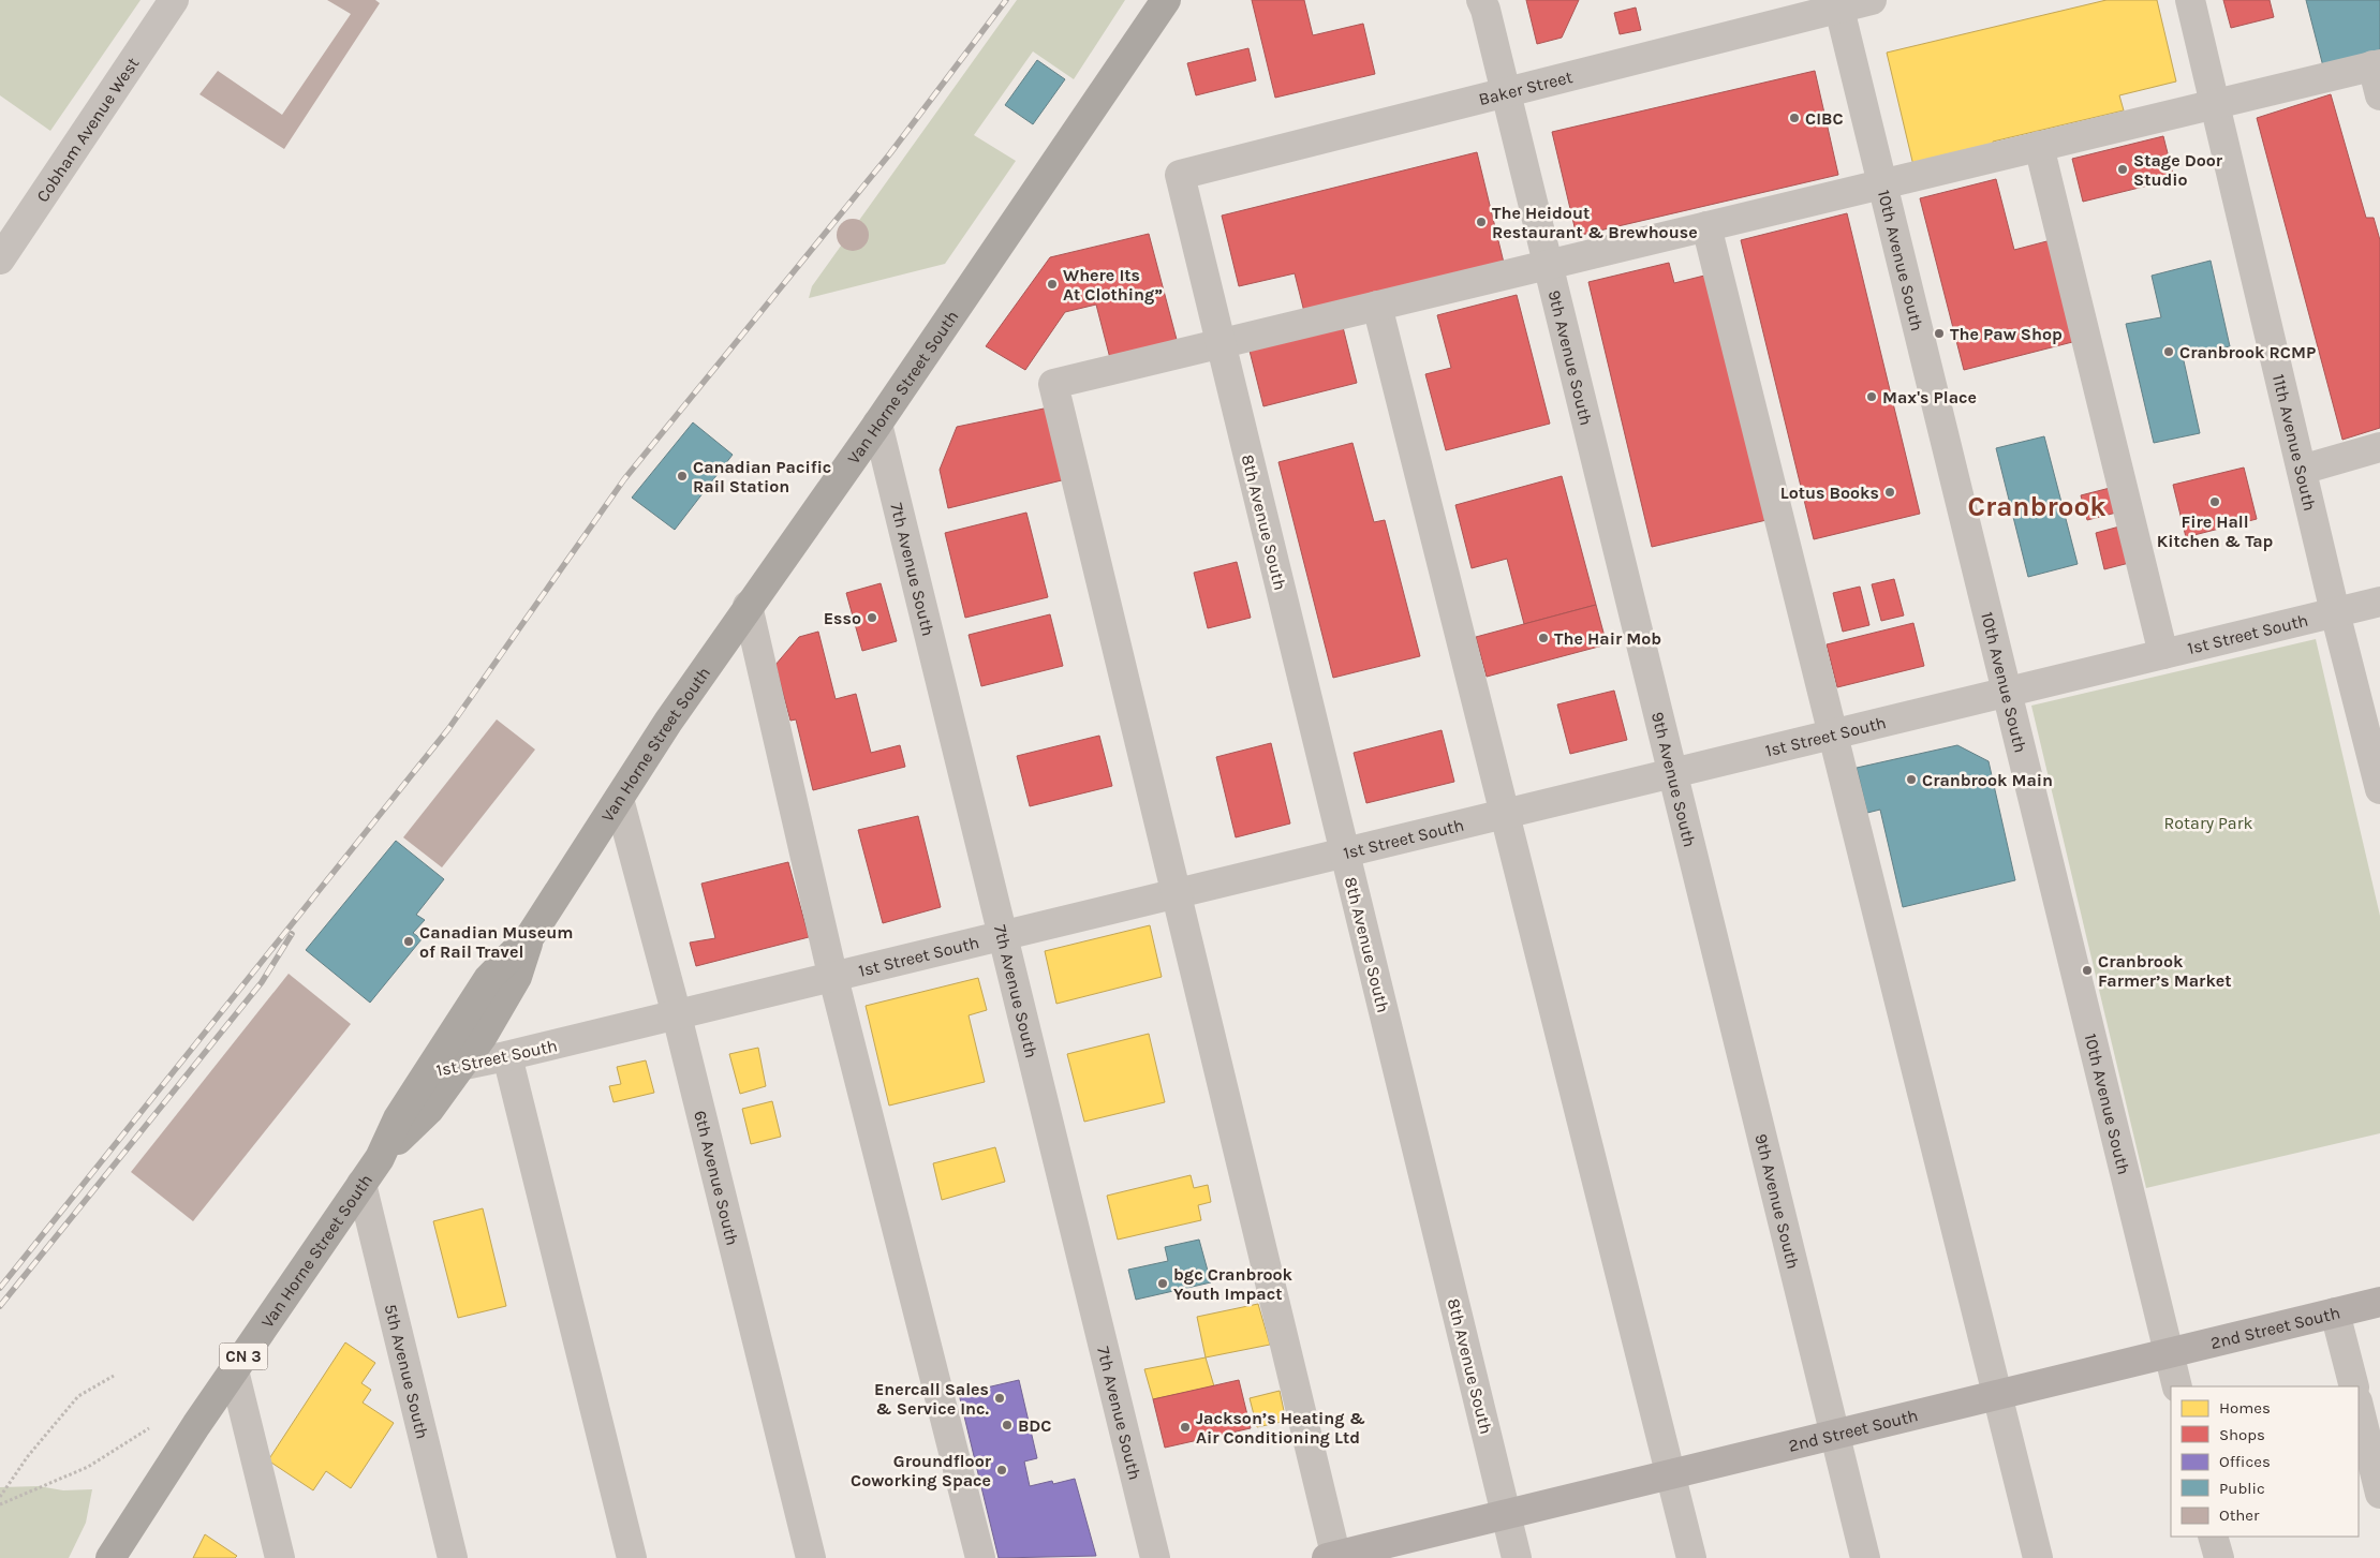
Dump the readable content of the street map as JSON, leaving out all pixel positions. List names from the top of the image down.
{
  "streets": {
    "highway": ["Van Horne Street South", "CN 3"],
    "main road": ["2nd Street South"],
    "street": [
      "Baker Street",
      "Cobham Avenue West",
      "10th Avenue South",
      "9th Avenue South",
      "11th Avenue South",
      "8th Avenue South",
      "7th Avenue South",
      "1st Street South",
      "6th Avenue South",
      "5th Avenue South"
    ]
  },
  "crossings": [
    ["Baker Street", "10th Avenue South"],
    ["Baker Street", "9th Avenue South"],
    ["Baker Street", "8th Avenue South"],
    ["10th Avenue South", "1st Street South"],
    ["10th Avenue South", "2nd Street South"],
    ["9th Avenue South", "1st Street South"],
    ["9th Avenue South", "2nd Street South"],
    ["Van Horne Street South", "7th Avenue South"],
    ["Van Horne Street South", "1st Street South"],
    ["Van Horne Street South", "6th Avenue South"],
    ["Van Horne Street South", "5th Avenue South"],
    ["11th Avenue South", "1st Street South"],
    ["8th Avenue South", "1st Street South"],
    ["8th Avenue South", "2nd Street South"],
    ["7th Avenue South", "1st Street South"],
    ["1st Street South", "6th Avenue South"]
  ],
  "districts": ["Cranbrook"],
  "parks": ["Rotary Park"],
  "places": [
    "CIBC",
    "Stage Door Studio",
    "The Heidout Restaurant & Brewhouse",
    "Where Its At Clothing”",
    "The Paw Shop",
    "Cranbrook RCMP",
    "Max's Place",
    "Canadian Pacific Rail Station",
    "Lotus Books",
    "Fire Hall Kitchen & Tap",
    "Esso",
    "The Hair Mob",
    "Cranbrook Main",
    "Canadian Museum of Rail Travel",
    "Cranbrook Farmer’s Market",
    "bgc Cranbrook Youth Impact",
    "Enercall Sales & Service Inc.",
    "BDC",
    "Jackson’s Heating & Air Conditioning Ltd",
    "Groundfloor Coworking Space"
  ],
  "legend": [
    "Homes",
    "Shops",
    "Offices",
    "Public",
    "Other"
  ]
}
